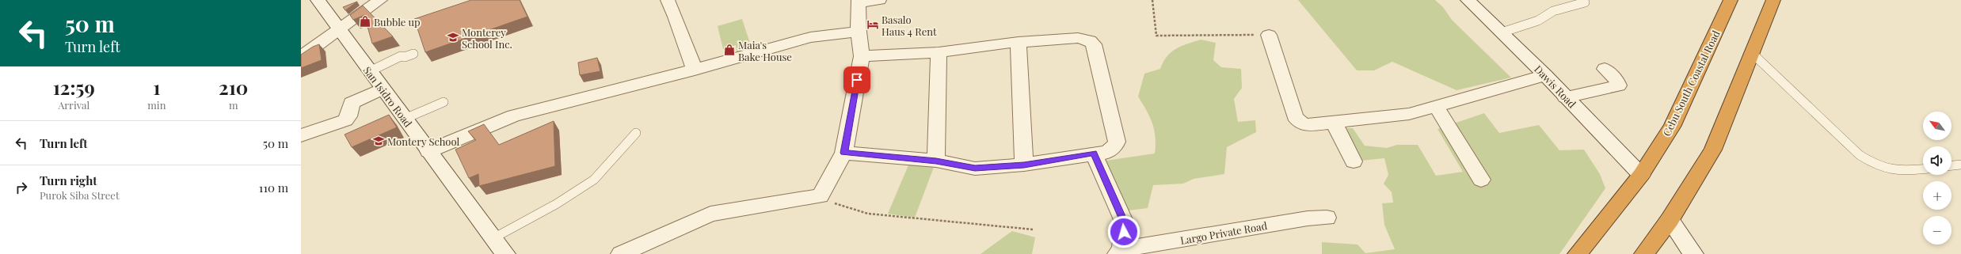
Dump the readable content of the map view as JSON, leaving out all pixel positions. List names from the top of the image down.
{
  "streets": {
    "highway": ["Cebu South Coastal Road"],
    "street": ["Dawis Road", "San Isidro Road", "Largo Private Road"]
  },
  "crossings": [
    ["Cebu South Coastal Road", "Dawis Road"]
  ],
  "places": {
    "shop": ["Bubble up", "Maia's Bake House"],
    "hotel": ["Basalo Haus 4 Rent"],
    "school or university": ["Monterey School Inc.", "Montery School"]
  },
  "north": "top left",
  "page": {
    "turn": ["50 m", "Turn left"],
    "eta": [
      "12:59",
      "Arrival",
      "1",
      "min",
      "210",
      "m"
    ],
    "map_buttons": ["+", "−"],
    "list": [
      {
        "name": "Turn left",
        "value": "50 m"
      },
      {
        "name": "Turn right",
        "note": "Purok Siba Street",
        "value": "110 m"
      }
    ]
  }
}
